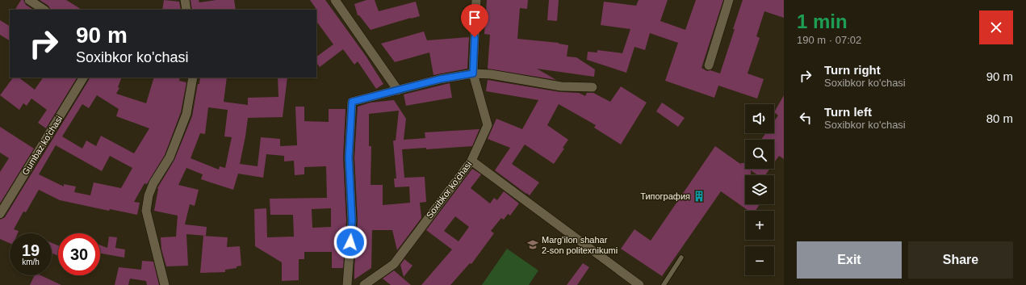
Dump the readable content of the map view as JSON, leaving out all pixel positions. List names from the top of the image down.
{
  "streets": {
    "street": ["Gumbaz ko'chasi", "Soxibkor ko'chasi"]
  },
  "places": {
    "building": ["Типография"],
    "school or university": ["Margʻilon shahar 2-son politexnikumi"]
  },
  "page": {
    "heading": ["1 min", "190 m · 07:02"],
    "turn": ["90 m", "Soxibkor ko'chasi"],
    "list": [
      {
        "name": "Turn right",
        "note": "Soxibkor ko'chasi",
        "value": "90 m"
      },
      {
        "name": "Turn left",
        "note": "Soxibkor ko'chasi",
        "value": "80 m"
      }
    ],
    "map_buttons": ["+", "−"],
    "speed": "19 km/h",
    "limit": "30",
    "buttons": ["Exit", "Share"]
  }
}
